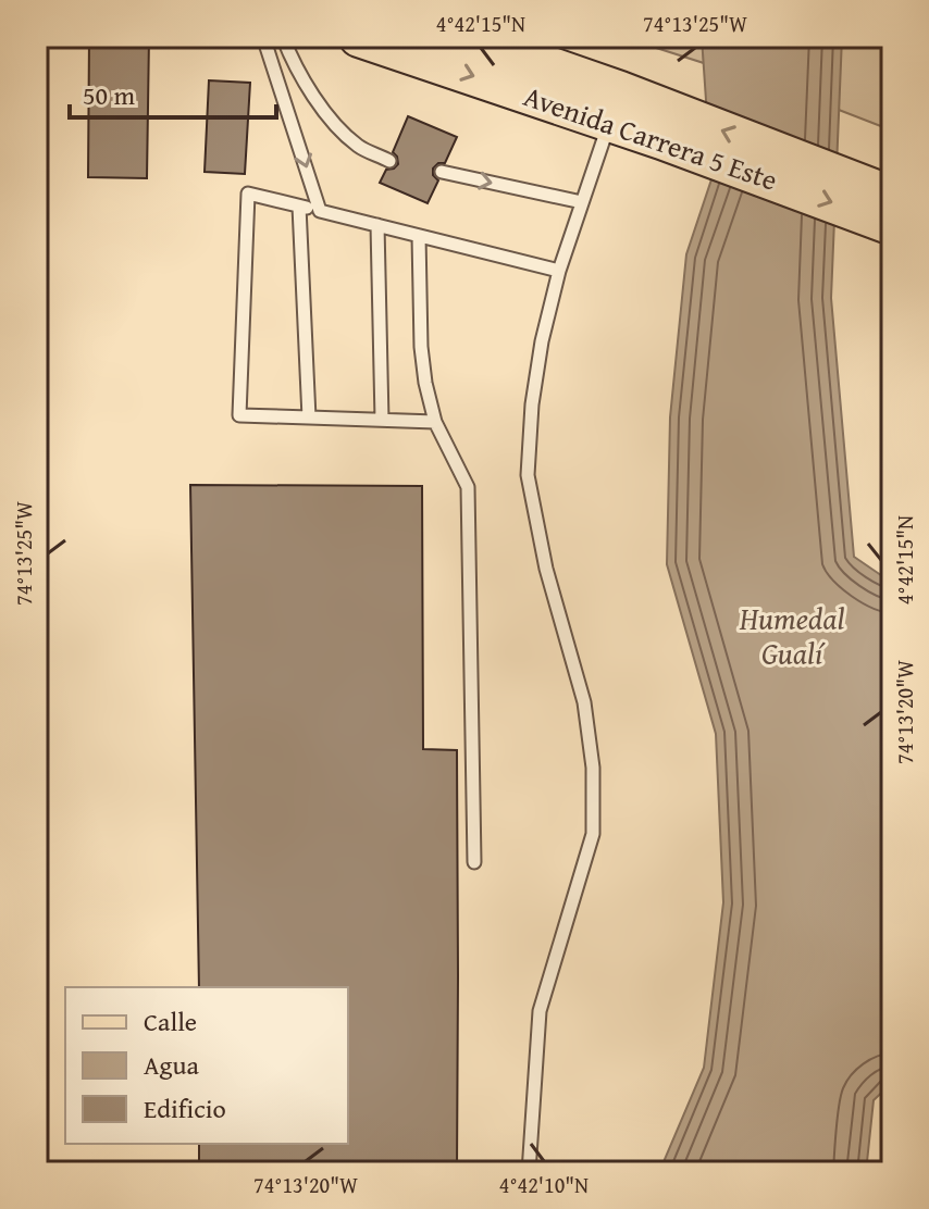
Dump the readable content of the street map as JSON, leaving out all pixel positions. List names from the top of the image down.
{
  "streets": {
    "main road": ["Avenida Carrera 5 Este"]
  },
  "water": ["Humedal Gualí"],
  "legend": ["Calle", "Agua", "Edificio"],
  "scale_bar": "50 m",
  "coordinates": [
    "4°42'15\"N",
    "74°13'25\"W",
    "74°13'20\"W",
    "4°42'10\"N"
  ]
}
